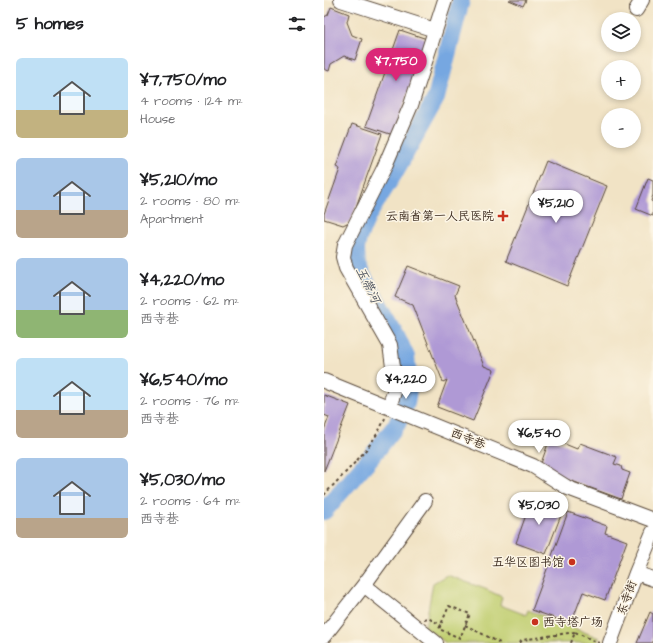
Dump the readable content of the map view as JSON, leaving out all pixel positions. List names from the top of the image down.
{
  "streets": {
    "street": ["西寺巷", "东寺街"]
  },
  "water": ["玉带河"],
  "places": {
    "health": ["云南省第一人民医院"],
    "other": ["五华区图书馆", "西寺塔广场"]
  },
  "page": {
    "heading": "5 homes",
    "map_buttons": ["+", "−"],
    "list": [
      {
        "name": "¥7,750/mo",
        "note": "4 rooms · 124 m² · House"
      },
      {
        "name": "¥5,210/mo",
        "note": "2 rooms · 80 m² · Apartment"
      },
      {
        "name": "¥4,220/mo",
        "note": "2 rooms · 62 m² · 西寺巷"
      },
      {
        "name": "¥6,540/mo",
        "note": "2 rooms · 76 m² · 西寺巷"
      },
      {
        "name": "¥5,030/mo",
        "note": "2 rooms · 64 m² · 西寺巷"
      }
    ],
    "price": [
      "¥7,750",
      "¥5,210",
      "¥4,220",
      "¥6,540",
      "¥5,030"
    ]
  }
}
